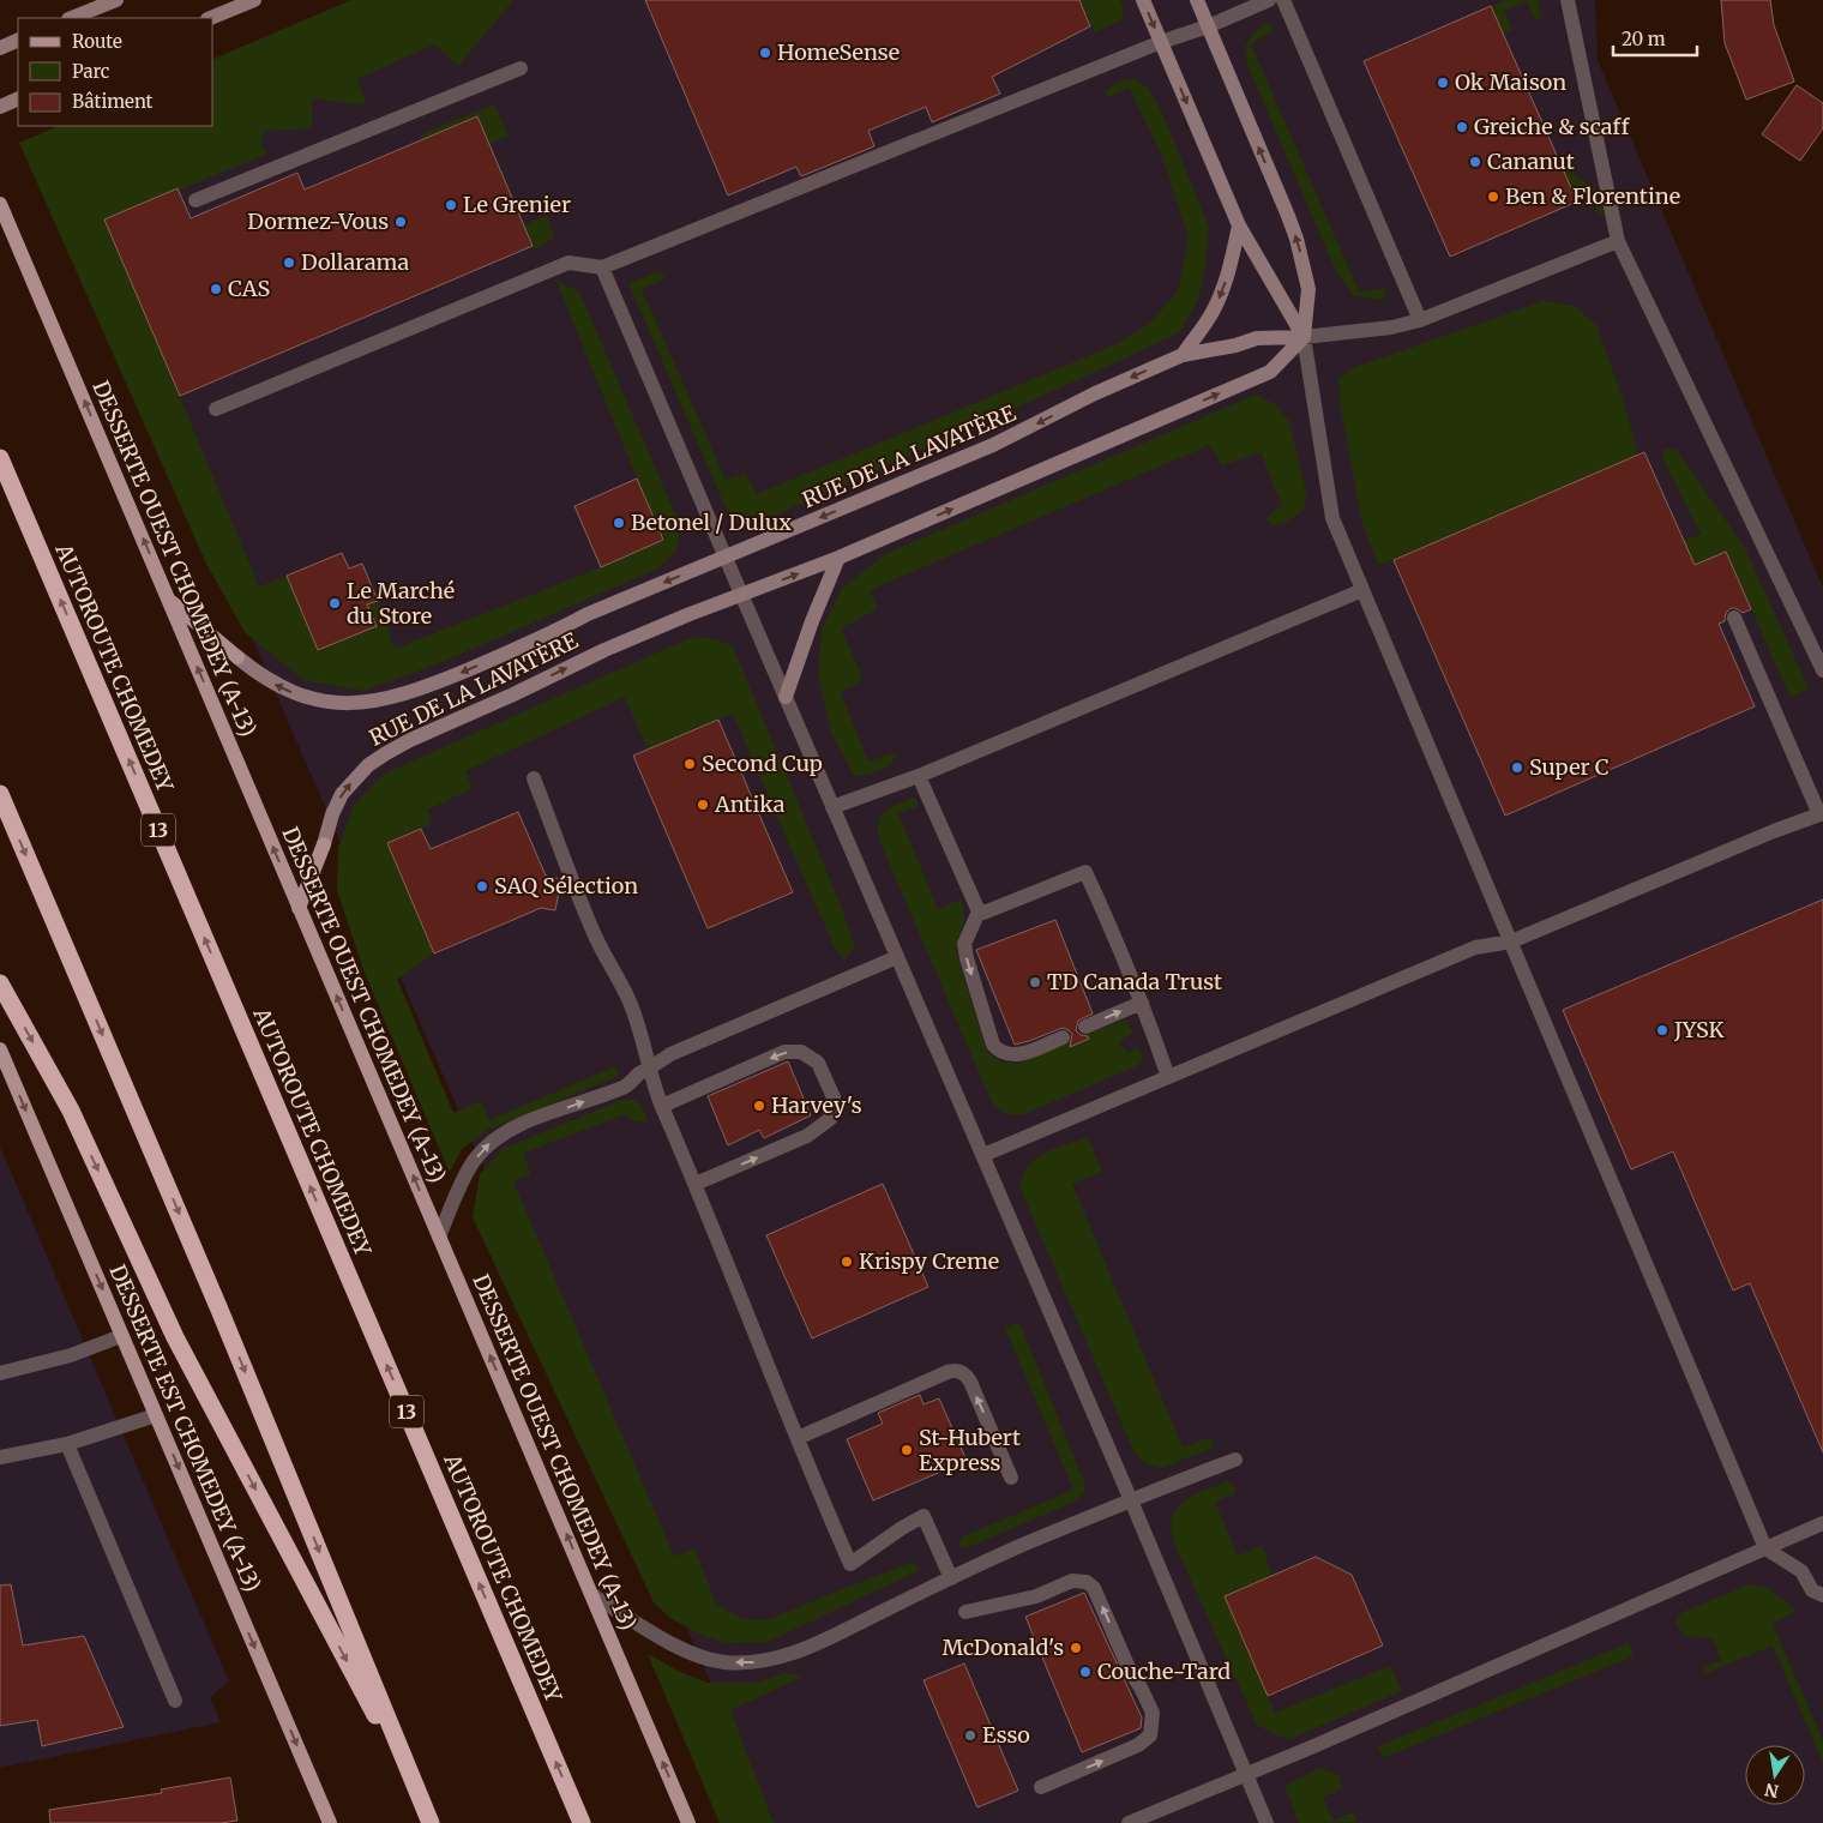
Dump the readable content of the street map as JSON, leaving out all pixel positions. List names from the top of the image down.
{
  "streets": {
    "highway": ["AUTOROUTE CHOMEDEY", "13"],
    "main road": ["DESSERTE OUEST CHOMEDEY (A-13)", "DESSERTE EST CHOMEDEY (A-13)"],
    "street": ["RUE DE LA LAVATÈRE"]
  },
  "one_way": ["DESSERTE OUEST CHOMEDEY (A-13)", "DESSERTE EST CHOMEDEY (A-13)"],
  "places": [
    "HomeSense",
    "Ok Maison",
    "Greiche & scaff",
    "Cananut",
    "Ben & Florentine",
    "Le Grenier",
    "Dormez-Vous",
    "Dollarama",
    "CAS",
    "Betonel / Dulux",
    "Le Marché du Store",
    "Second Cup",
    "Super C",
    "Antika",
    "SAQ Sélection",
    "TD Canada Trust",
    "JYSK",
    "Harvey's",
    "Krispy Creme",
    "St-Hubert Express",
    "McDonald's",
    "Couche-Tard",
    "Esso"
  ],
  "legend": ["Route", "Parc", "Bâtiment"],
  "scale_bar": "20 m",
  "north": "bottom"
}
